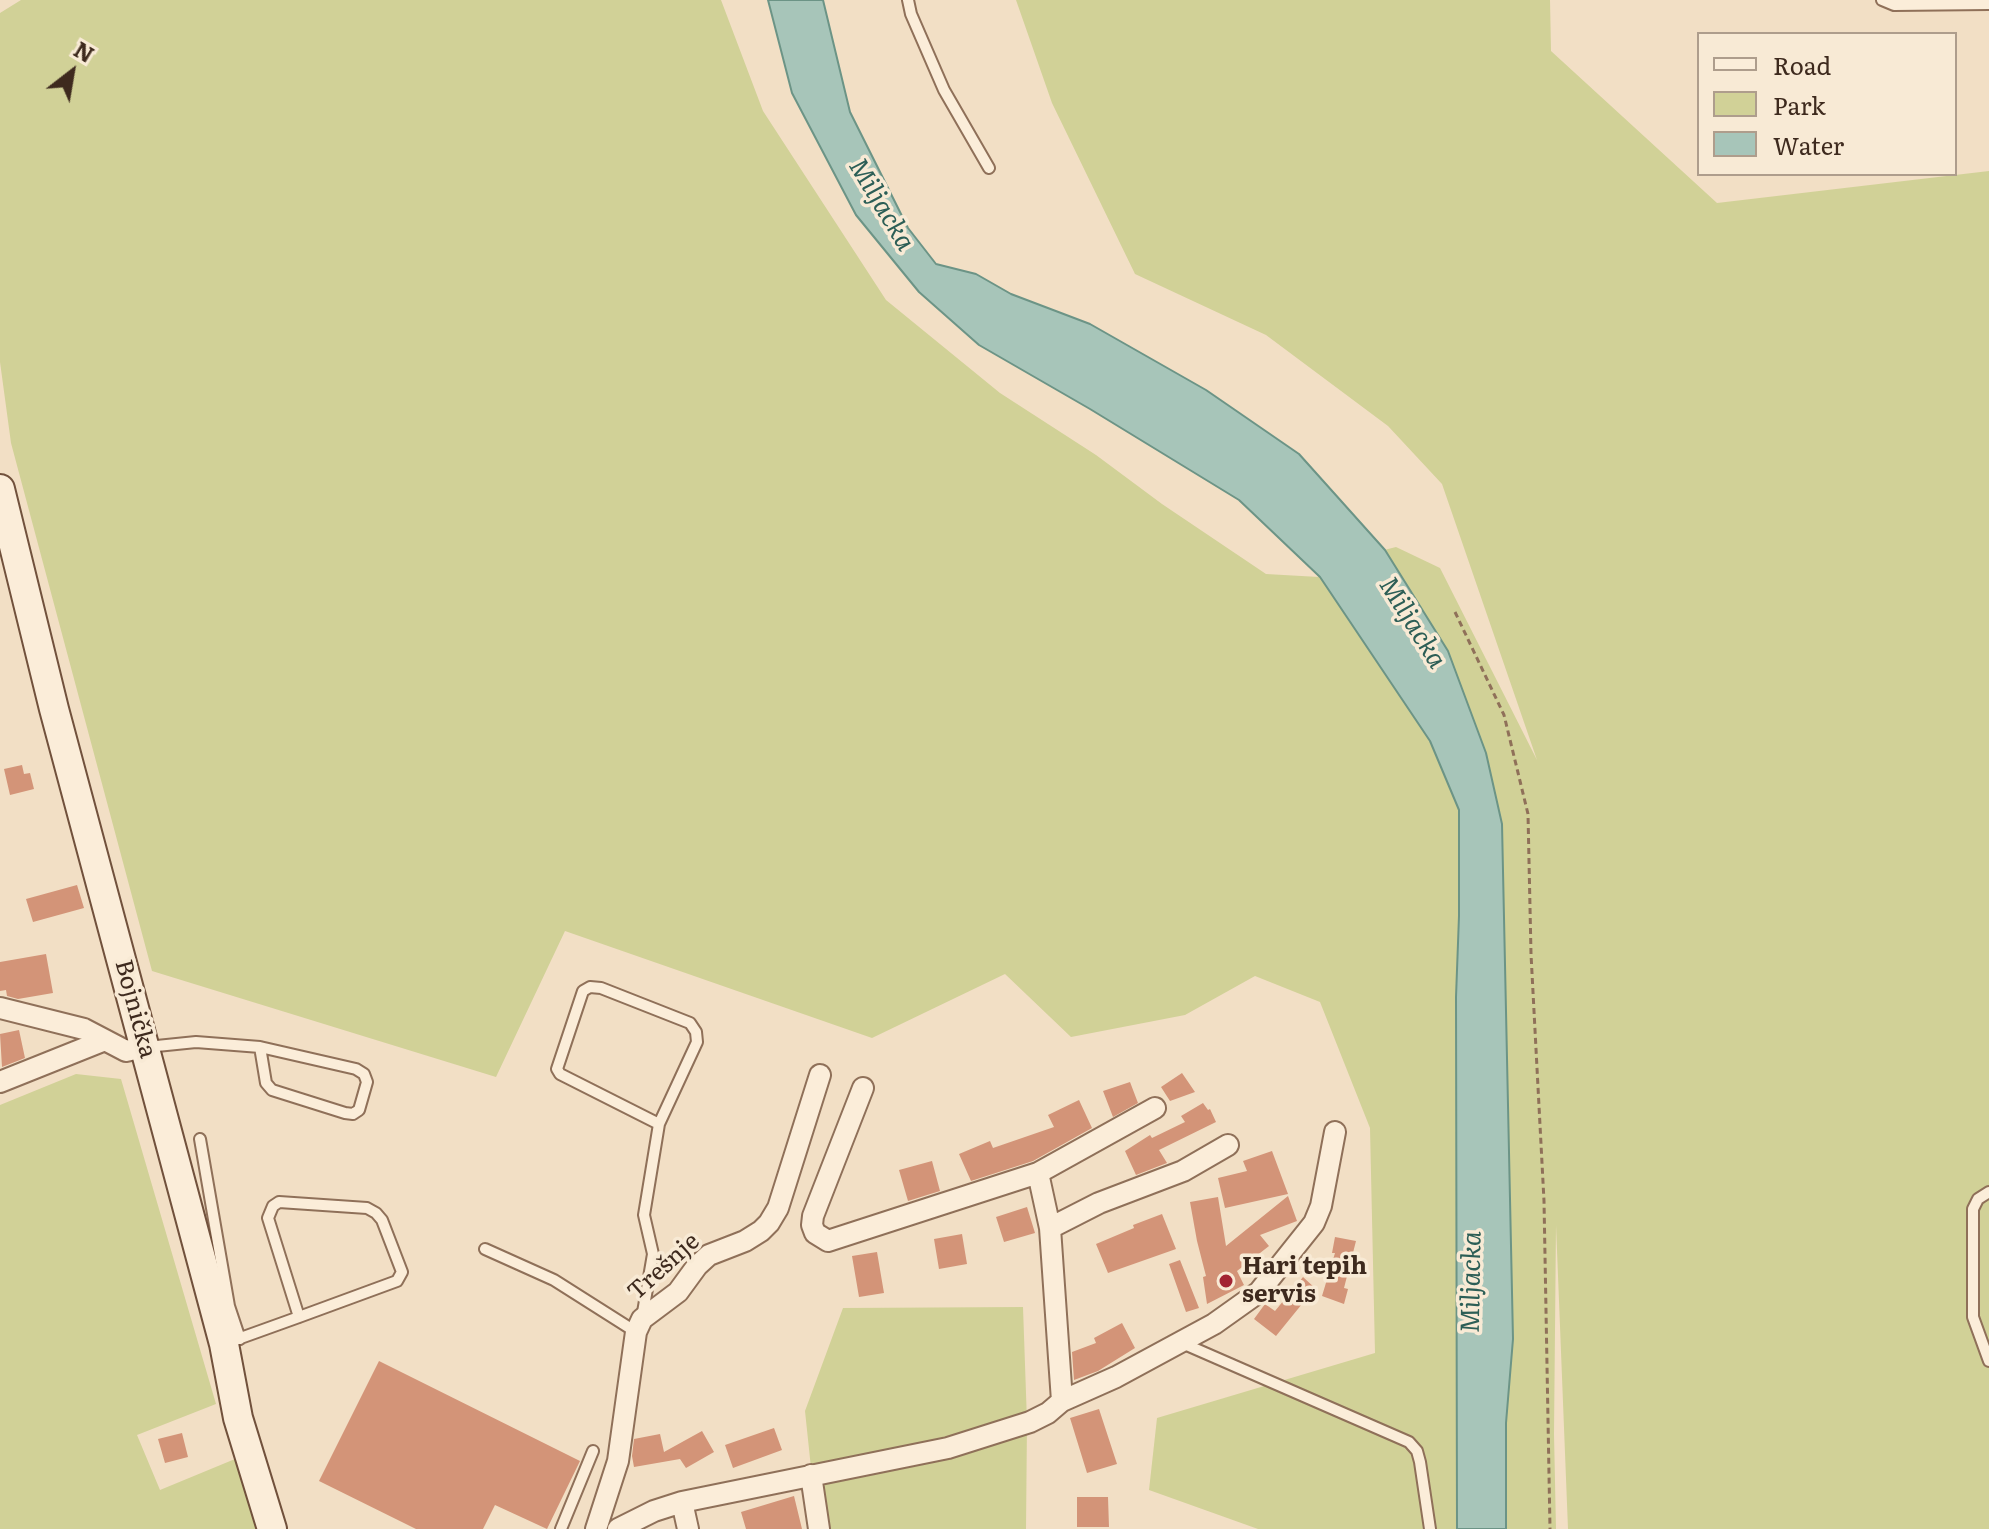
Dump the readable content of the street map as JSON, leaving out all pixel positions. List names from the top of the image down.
{
  "streets": {
    "main road": ["Bojnička"],
    "street": ["Trešnje"]
  },
  "water": ["Miljacka"],
  "places": ["Hari tepih servis"],
  "legend": ["Road", "Park", "Water"],
  "north": "top right"
}
